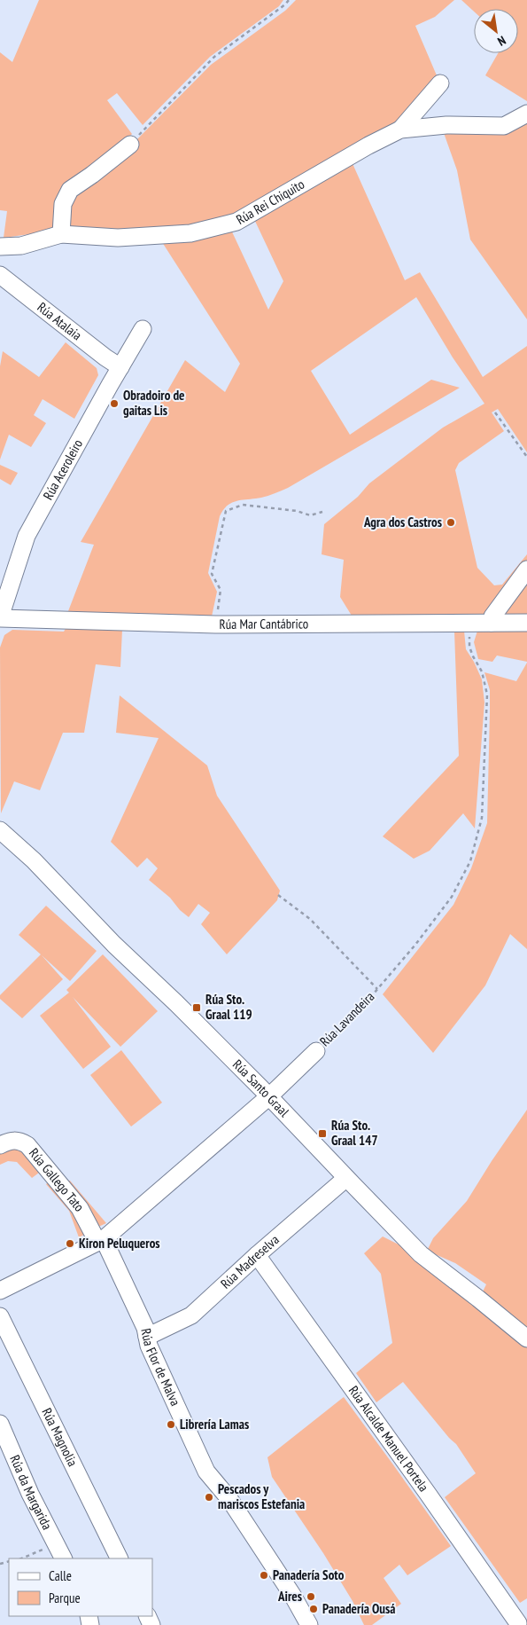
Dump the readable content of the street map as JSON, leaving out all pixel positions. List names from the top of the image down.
{
  "streets": {
    "street": [
      "Rúa Rei Chiquito",
      "Rúa Atalaia",
      "Rúa Aceroleiro",
      "Rúa Mar Cantábrico",
      "Rúa Lavandeira",
      "Rúa Santo Graal",
      "Rúa Gallego Tato",
      "Rúa Madreselva",
      "Rúa Flor de Malva",
      "Rúa Magnolia",
      "Rúa Alcalde Manuel Portela",
      "Rúa da Margarida"
    ]
  },
  "crossings": [
    ["Rúa Atalaia", "Rúa Aceroleiro"],
    ["Rúa Aceroleiro", "Rúa Mar Cantábrico"],
    ["Rúa Mar Cantábrico", "Rúa Lavandeira"],
    ["Rúa Lavandeira", "Rúa Santo Graal"],
    ["Rúa Lavandeira", "Rúa Gallego Tato"],
    ["Rúa Lavandeira", "Rúa Flor de Malva"],
    ["Rúa Santo Graal", "Rúa Madreselva"],
    ["Rúa Gallego Tato", "Rúa Flor de Malva"],
    ["Rúa Madreselva", "Rúa Flor de Malva"],
    ["Rúa Madreselva", "Rúa Alcalde Manuel Portela"]
  ],
  "places": {
    "other": [
      "Obradoiro de gaitas Lis",
      "Agra dos Castros",
      "Kiron Peluqueros",
      "Librería Lamas",
      "Pescados y mariscos Estefania",
      "Panadería Soto",
      "Aires",
      "Panadería Ousá"
    ],
    "transit": ["Rúa Sto. Graal 119", "Rúa Sto. Graal 147"]
  },
  "legend": ["Calle", "Parque"],
  "north": "bottom right"
}
